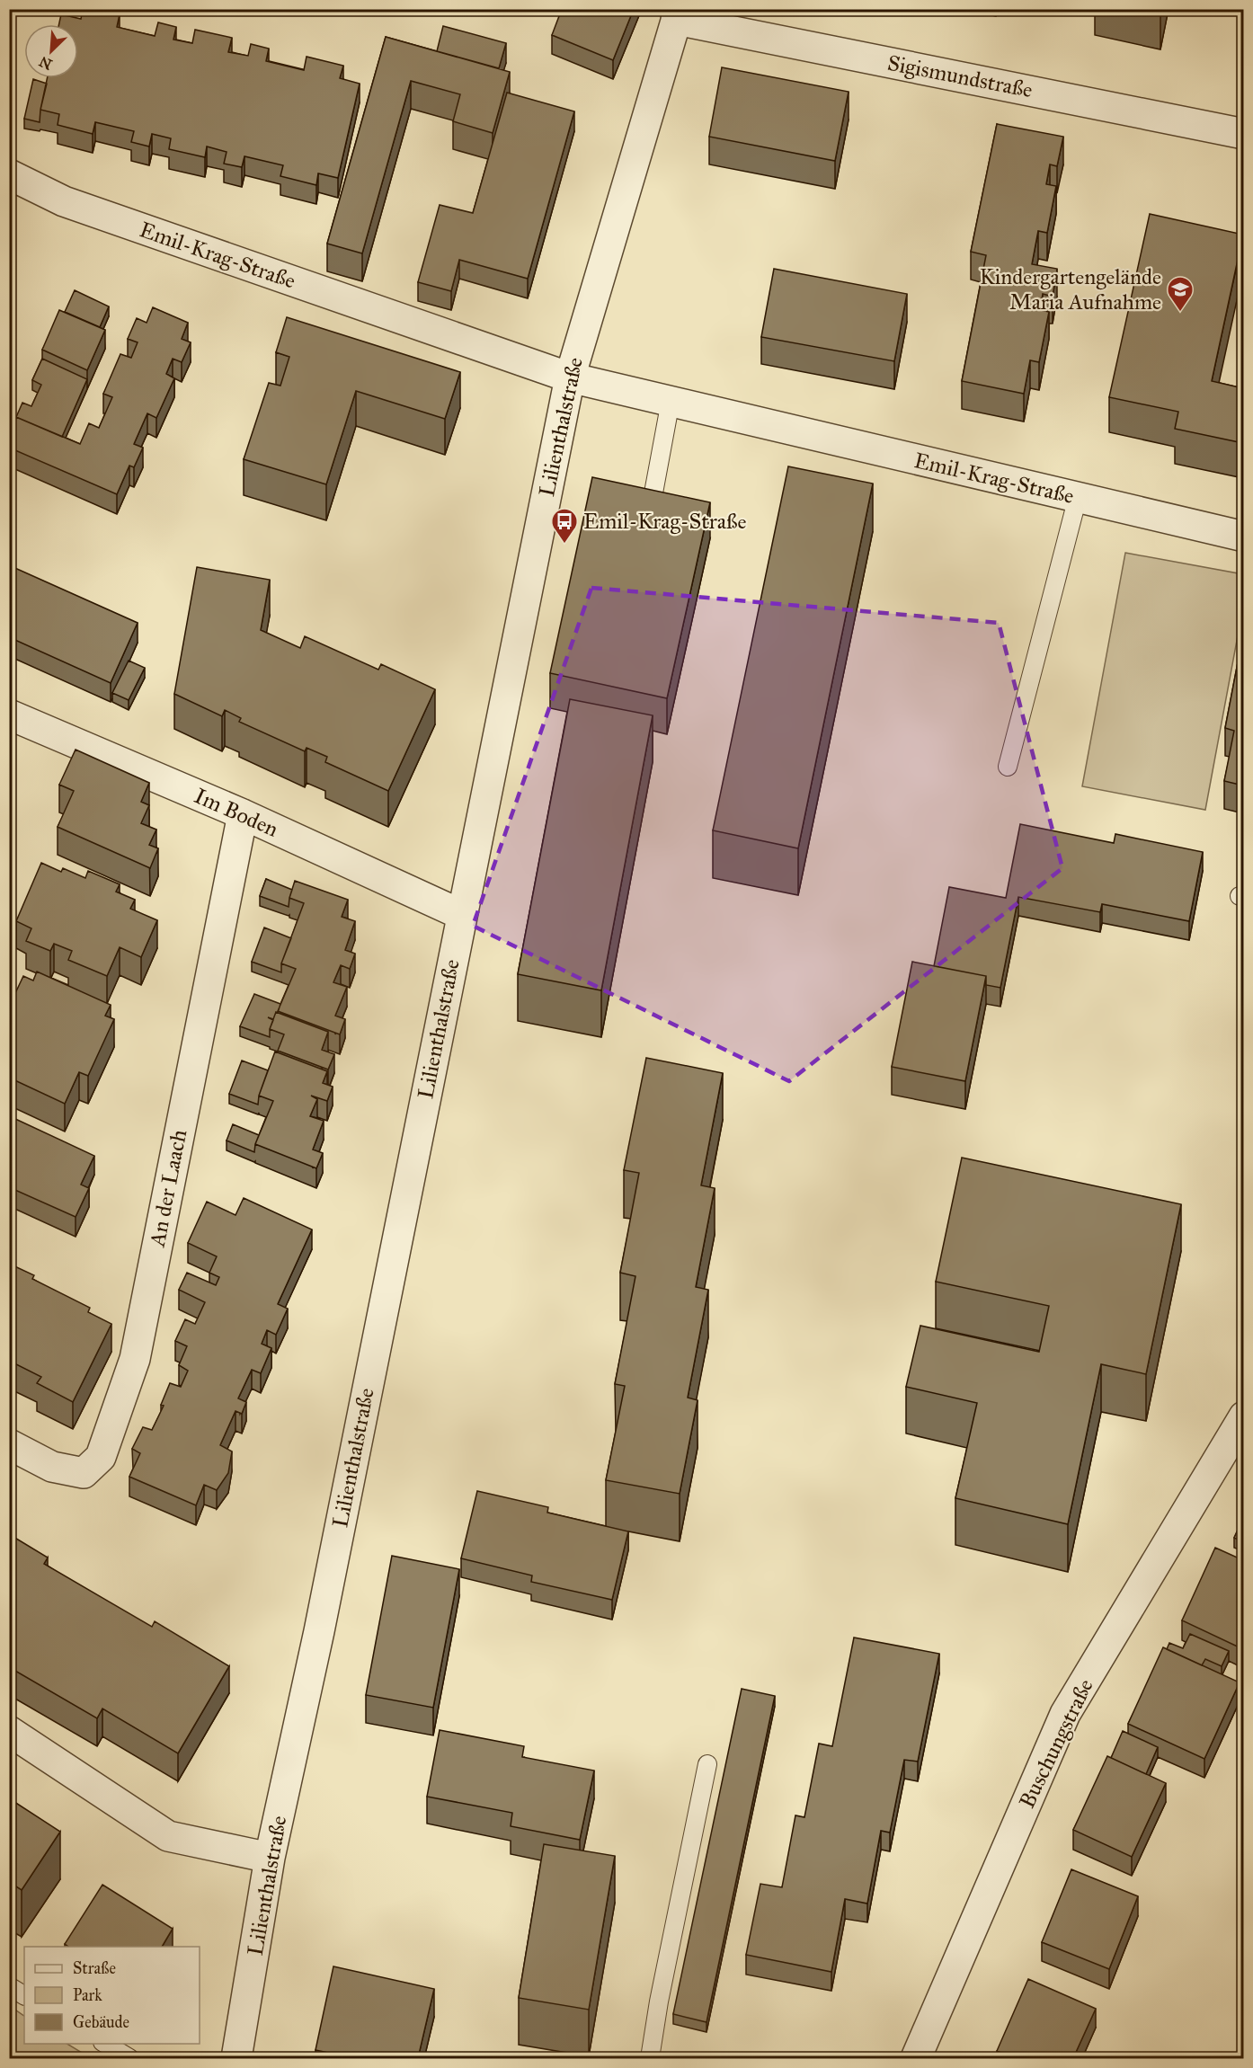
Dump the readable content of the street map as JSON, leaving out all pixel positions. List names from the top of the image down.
{
  "streets": {
    "street": [
      "Sigismundstraße",
      "Emil-Krag-Straße",
      "Lilienthalstraße",
      "Im Boden",
      "An der Laach",
      "Buschungstraße"
    ]
  },
  "crossings": [
    ["Sigismundstraße", "Lilienthalstraße"],
    ["Emil-Krag-Straße", "Lilienthalstraße"],
    ["Lilienthalstraße", "Im Boden"],
    ["Im Boden", "An der Laach"]
  ],
  "places": {
    "school or university": ["Kindergartengelände Maria Aufnahme"],
    "bus stop": ["Emil-Krag-Straße"]
  },
  "legend": ["Straße", "Park", "Gebäude"],
  "north": "bottom left"
}
